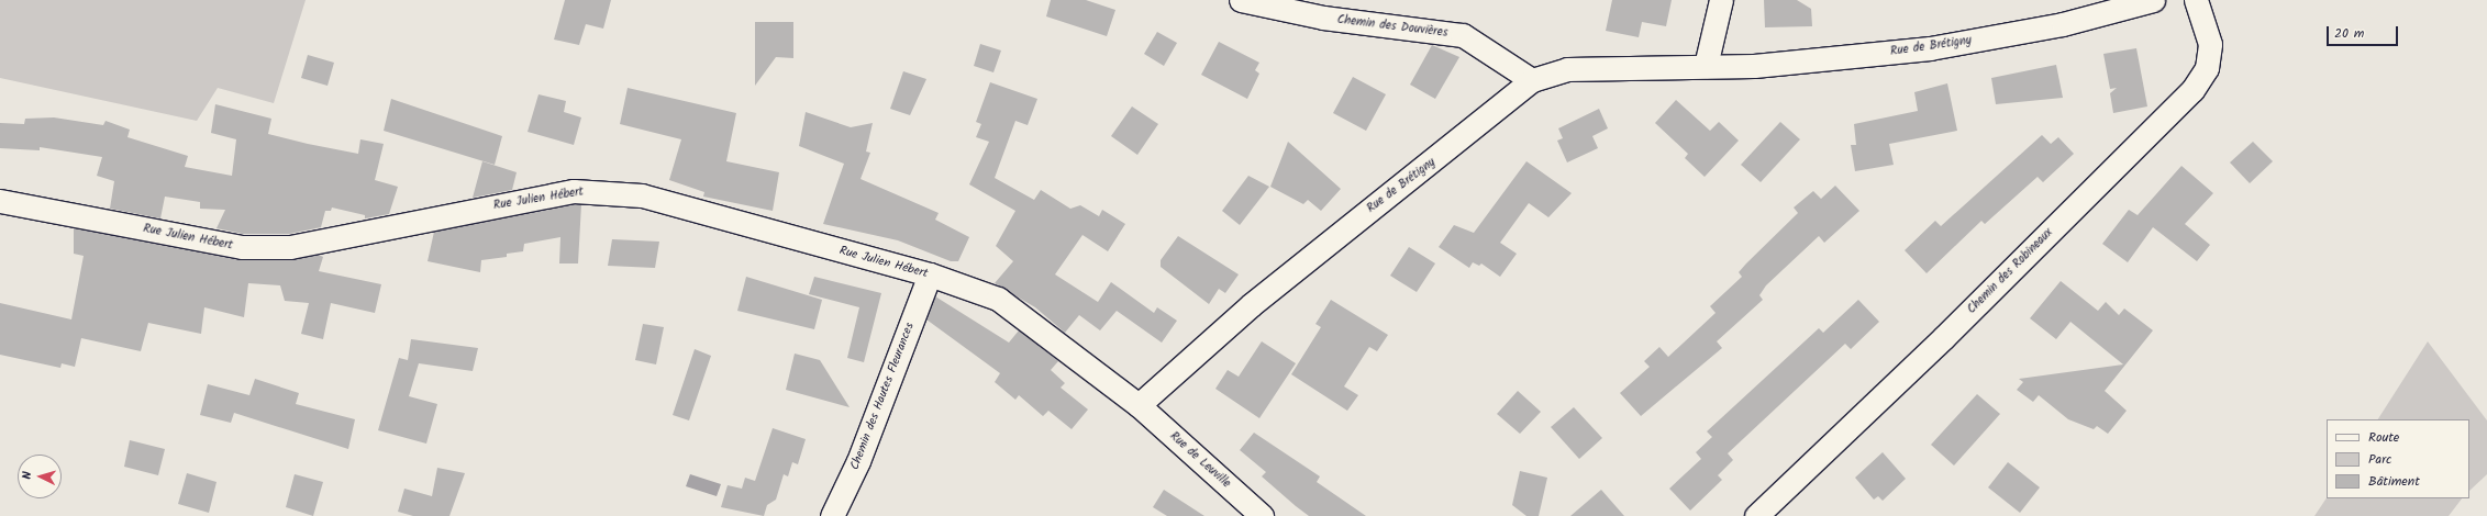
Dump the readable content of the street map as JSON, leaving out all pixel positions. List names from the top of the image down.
{
  "streets": {
    "street": [
      "Chemin des Douvières",
      "Rue de Brétigny",
      "Rue Julien Hébert",
      "Chemin des Robineaux",
      "Chemin des Hautes Fleurances",
      "Rue de Leuville"
    ]
  },
  "crossings": [
    ["Chemin des Douvières", "Rue de Brétigny"],
    ["Rue de Brétigny", "Rue Julien Hébert"],
    ["Rue de Brétigny", "Rue de Leuville"],
    ["Rue Julien Hébert", "Chemin des Hautes Fleurances"],
    ["Rue Julien Hébert", "Rue de Leuville"]
  ],
  "legend": ["Route", "Parc", "Bâtiment"],
  "scale_bar": "20 m",
  "north": "left"
}
